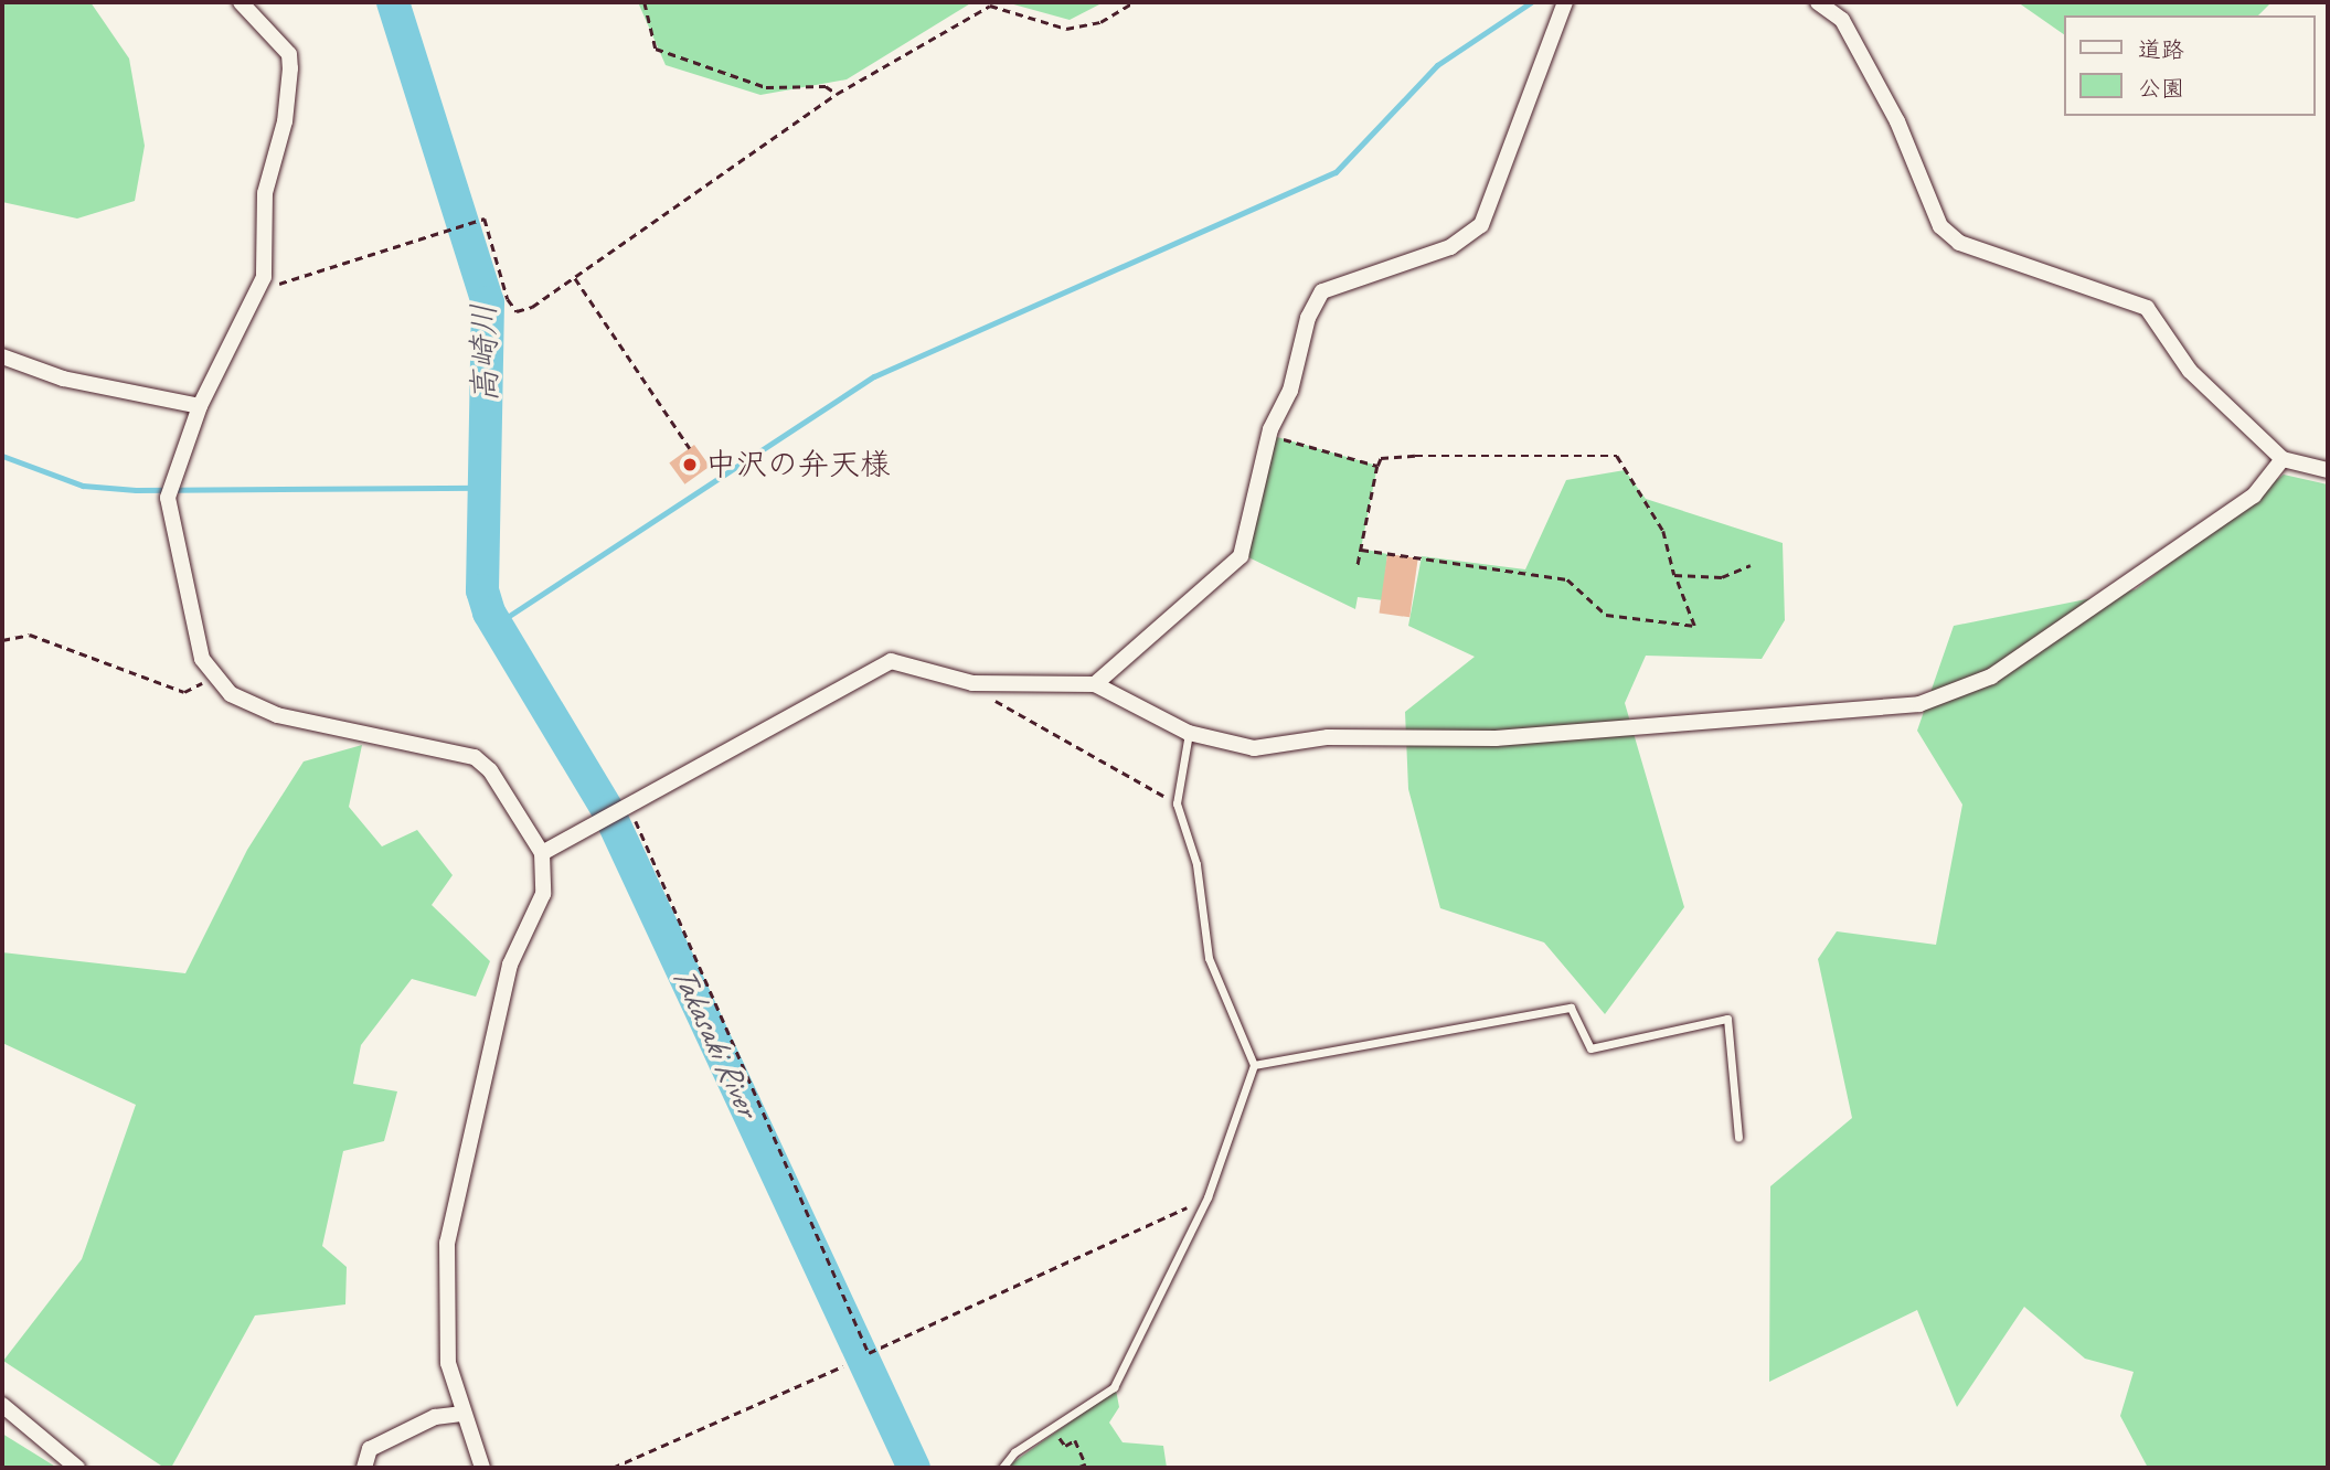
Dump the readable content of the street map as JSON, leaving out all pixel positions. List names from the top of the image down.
{
  "water": ["高崎川", "Takasaki River"],
  "places": ["中沢の弁天様"],
  "legend": ["道路", "公園"]
}
